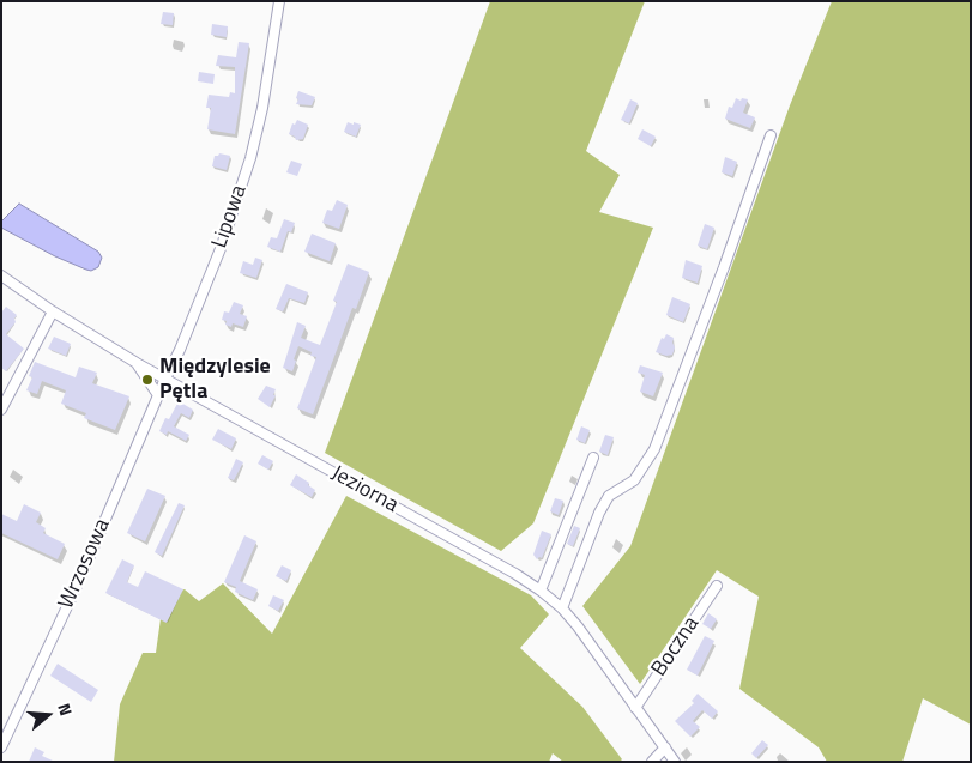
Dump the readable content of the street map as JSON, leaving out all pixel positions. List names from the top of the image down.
{
  "streets": {
    "street": [
      "Lipowa",
      "Jeziorna",
      "Wrzosowa",
      "Boczna"
    ]
  },
  "crossings": [
    ["Lipowa", "Jeziorna"],
    ["Lipowa", "Wrzosowa"],
    ["Jeziorna", "Wrzosowa"],
    ["Jeziorna", "Boczna"]
  ],
  "places": ["Międzylesie Pętla"],
  "north": "right"
}
